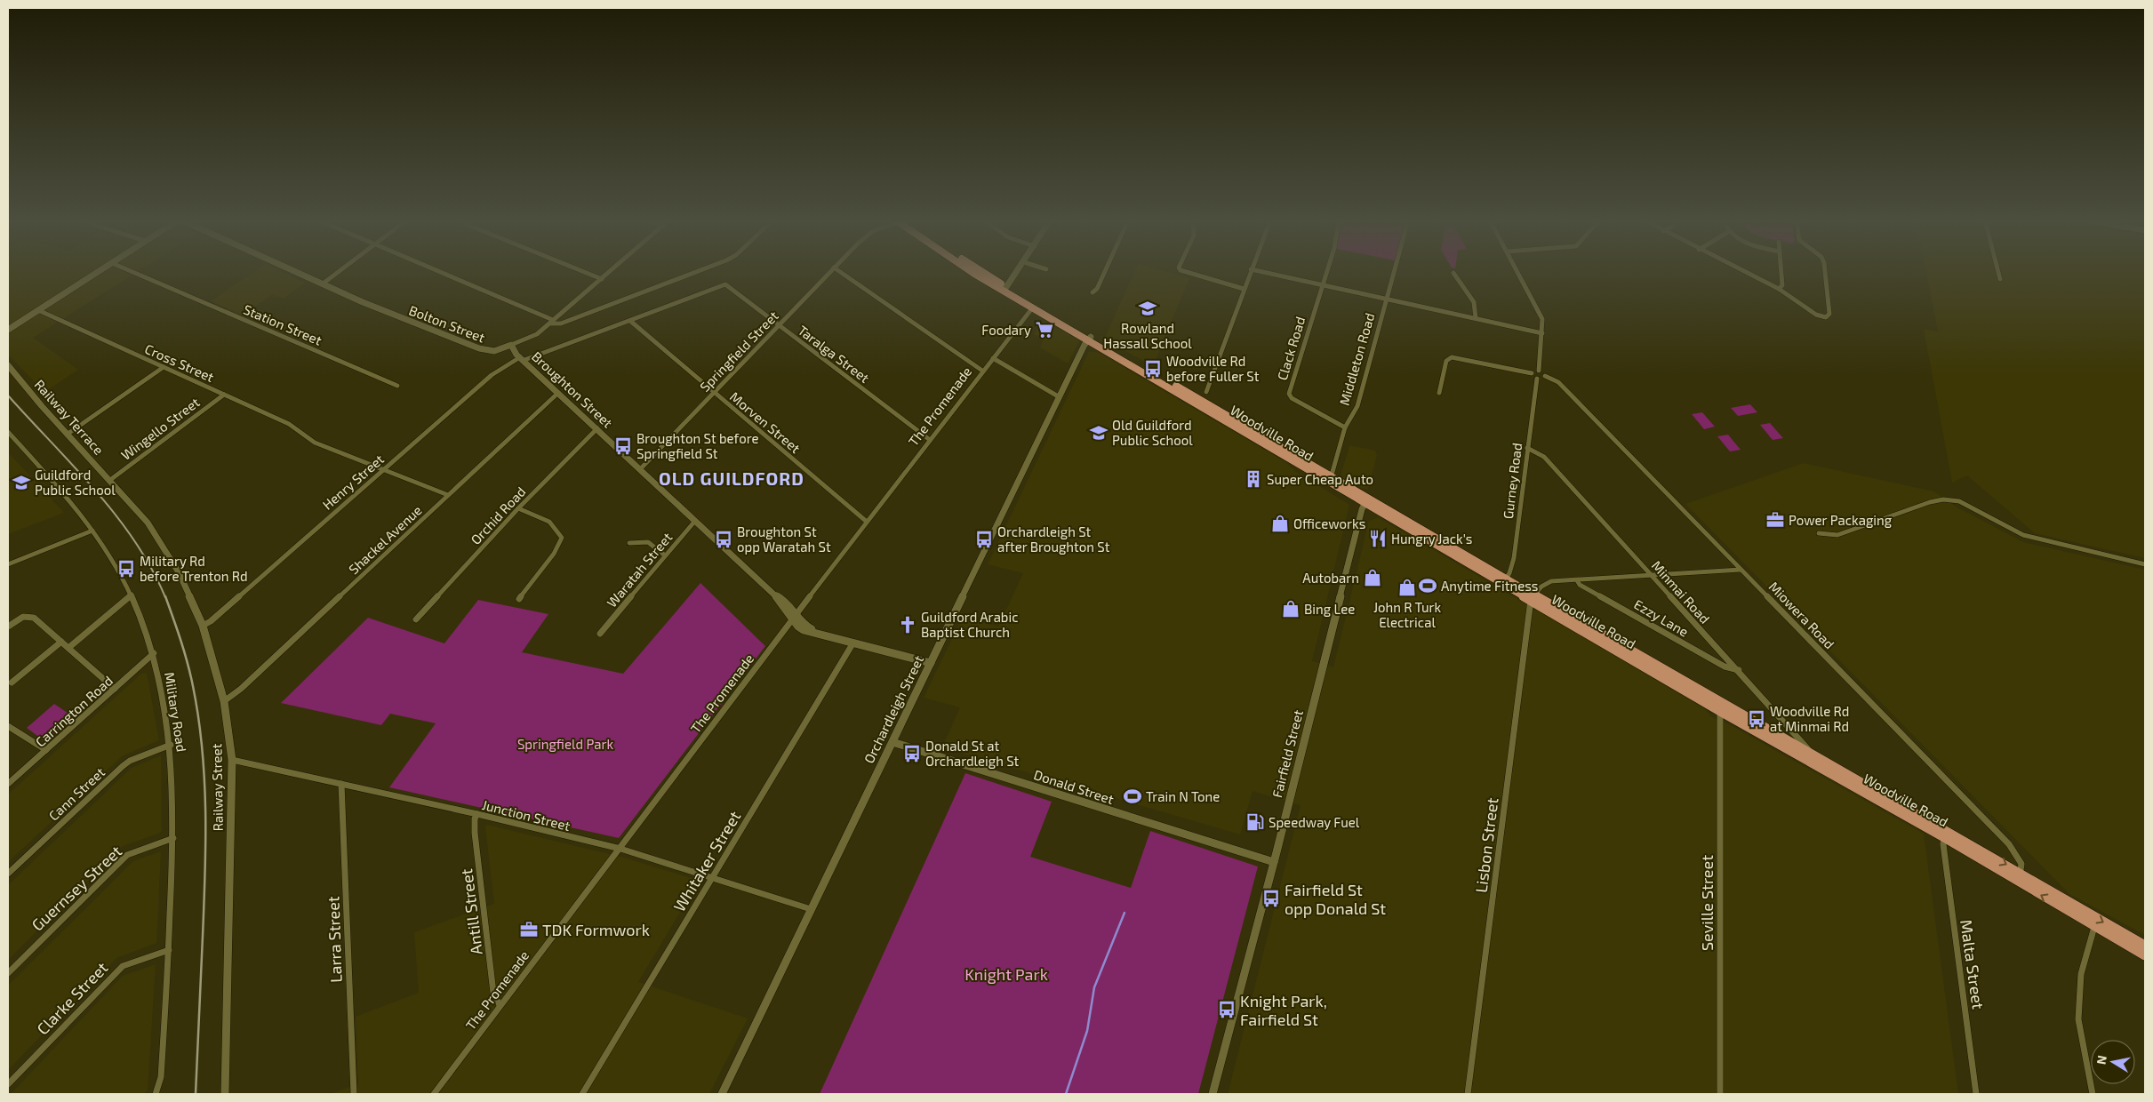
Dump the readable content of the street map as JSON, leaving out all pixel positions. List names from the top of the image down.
{
  "streets": {
    "main road": ["Woodville Road"],
    "street": [
      "Bolton Street",
      "Station Street",
      "Clack Road",
      "Springfield Street",
      "Taralga Street",
      "Middleton Road",
      "Cross Street",
      "Broughton Street",
      "The Promenade",
      "Railway Terrace",
      "Morven Street",
      "Wingello Street",
      "Gurney Road",
      "Henry Street",
      "Orchid Road",
      "Shackel Avenue",
      "Waratah Street",
      "Minmai Road",
      "Miowera Road",
      "Ezzy Lane",
      "Orchardleigh Street",
      "Carrington Road",
      "Military Road",
      "Fairfield Street",
      "Donald Street",
      "Railway Street",
      "Cann Street",
      "Junction Street",
      "Lisbon Street",
      "Whitaker Street",
      "Guernsey Street",
      "Seville Street",
      "Antill Street",
      "Larra Street",
      "Malta Street",
      "Clarke Street"
    ]
  },
  "crossings": [
    ["Bolton Street", "Broughton Street"],
    ["Bolton Street", "Henry Street"],
    ["Clack Road", "Middleton Road"],
    ["Springfield Street", "Taralga Street"],
    ["Springfield Street", "Broughton Street"],
    ["Springfield Street", "Morven Street"],
    ["Taralga Street", "The Promenade"],
    ["Taralga Street", "Morven Street"],
    ["Middleton Road", "Woodville Road"],
    ["Cross Street", "Wingello Street"],
    ["Cross Street", "Henry Street"],
    ["Cross Street", "Shackel Avenue"],
    ["Broughton Street", "The Promenade"],
    ["Broughton Street", "Henry Street"],
    ["Broughton Street", "Orchid Road"],
    ["Broughton Street", "Shackel Avenue"],
    ["Broughton Street", "Waratah Street"],
    ["Broughton Street", "Orchardleigh Street"],
    ["Broughton Street", "Whitaker Street"],
    ["The Promenade", "Morven Street"],
    ["The Promenade", "Woodville Road"],
    ["The Promenade", "Junction Street"],
    ["The Promenade", "Antill Street"],
    ["Railway Terrace", "Wingello Street"],
    ["Railway Terrace", "Railway Street"],
    ["Woodville Road", "Gurney Road"],
    ["Woodville Road", "Minmai Road"],
    ["Woodville Road", "Miowera Road"],
    ["Woodville Road", "Orchardleigh Street"],
    ["Woodville Road", "Fairfield Street"],
    ["Woodville Road", "Lisbon Street"],
    ["Woodville Road", "Seville Street"],
    ["Woodville Road", "Malta Street"],
    ["Gurney Road", "Minmai Road"],
    ["Henry Street", "Railway Street"],
    ["Shackel Avenue", "Railway Street"],
    ["Minmai Road", "Ezzy Lane"],
    ["Orchardleigh Street", "Donald Street"],
    ["Orchardleigh Street", "Junction Street"],
    ["Carrington Road", "Military Road"],
    ["Military Road", "Cann Street"],
    ["Military Road", "Guernsey Street"],
    ["Military Road", "Clarke Street"],
    ["Fairfield Street", "Donald Street"],
    ["Railway Street", "Junction Street"],
    ["Junction Street", "Whitaker Street"],
    ["Junction Street", "Antill Street"],
    ["Junction Street", "Larra Street"]
  ],
  "districts": ["OLD GUILDFORD"],
  "parks": ["Springfield Park", "Knight Park"],
  "places": {
    "school or university": ["Rowland Hassall School", "Old Guildford Public School", "Guildford Public School"],
    "supermarket": ["Foodary"],
    "bus stop": [
      "Woodville Rd before Fuller St",
      "Broughton St before Springfield St",
      "Broughton St opp Waratah St",
      "Orchardleigh St after Broughton St",
      "Military Rd before Trenton Rd",
      "Woodville Rd at Minmai Rd",
      "Donald St at Orchardleigh St",
      "Fairfield St opp Donald St",
      "Knight Park, Fairfield St"
    ],
    "building": ["Super Cheap Auto"],
    "office": ["Power Packaging", "TDK Formwork"],
    "shop": [
      "Officeworks",
      "Autobarn",
      "John R Turk Electrical",
      "Bing Lee"
    ],
    "restaurant": ["Hungry Jack's"],
    "sports": ["Anytime Fitness", "Train N Tone"],
    "church": ["Guildford Arabic Baptist Church"],
    "fuel station": ["Speedway Fuel"]
  },
  "north": "left"
}
